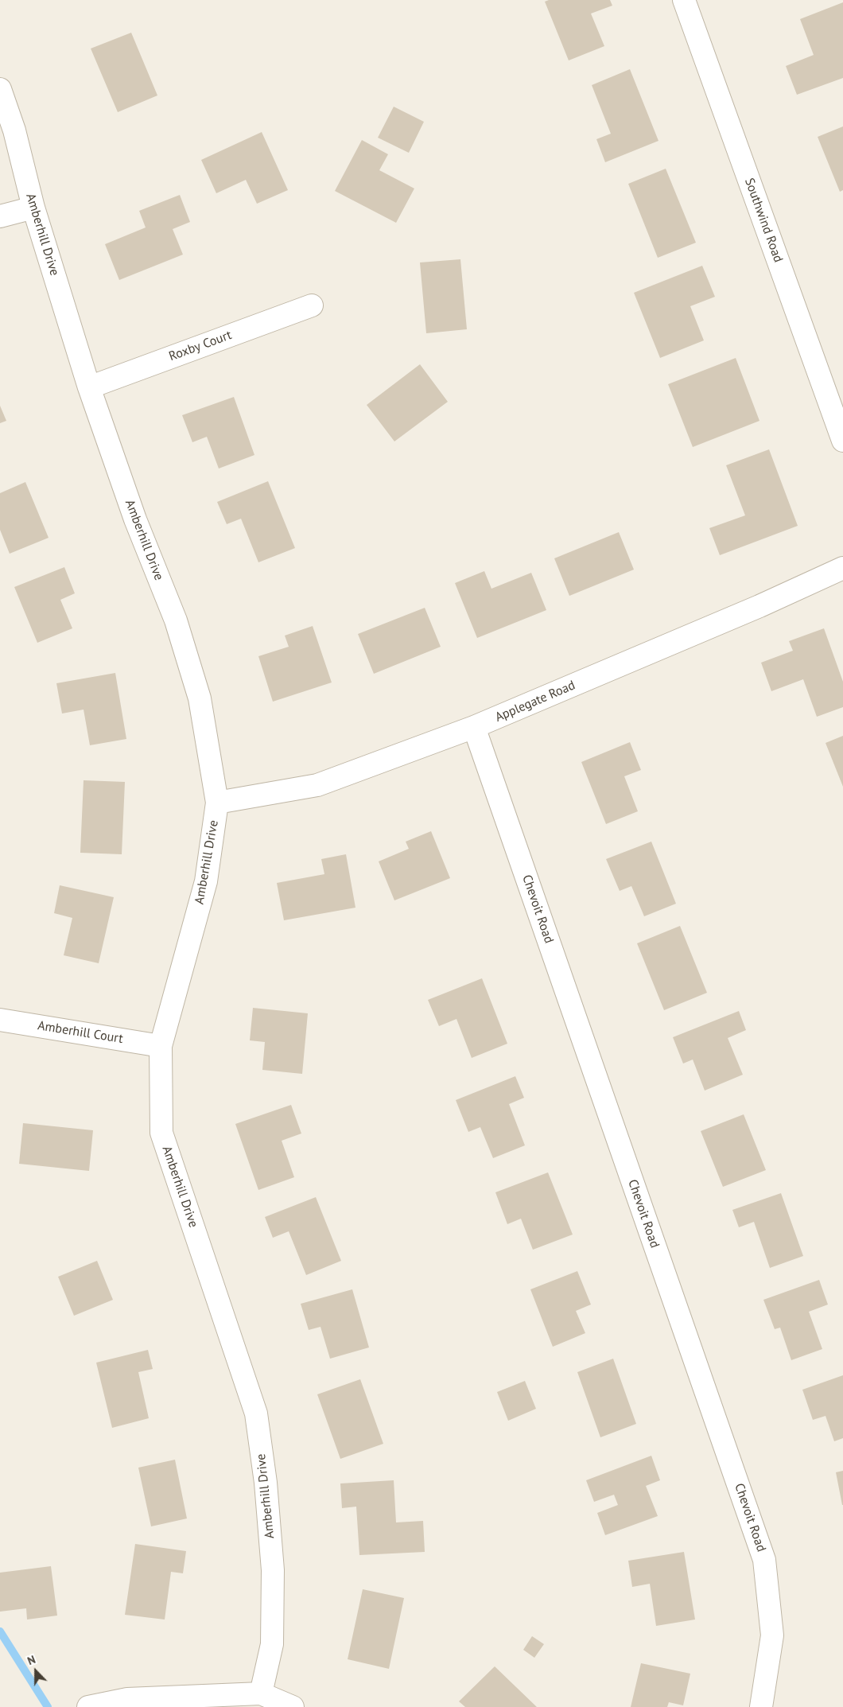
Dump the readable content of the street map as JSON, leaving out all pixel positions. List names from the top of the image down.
{
  "streets": {
    "street": [
      "Southwind Road",
      "Amberhill Drive",
      "Roxby Court",
      "Applegate Road",
      "Chevoit Road",
      "Amberhill Court"
    ]
  },
  "crossings": [
    ["Amberhill Drive", "Roxby Court"],
    ["Amberhill Drive", "Applegate Road"],
    ["Amberhill Drive", "Amberhill Court"],
    ["Applegate Road", "Chevoit Road"]
  ],
  "north": "top"
}
